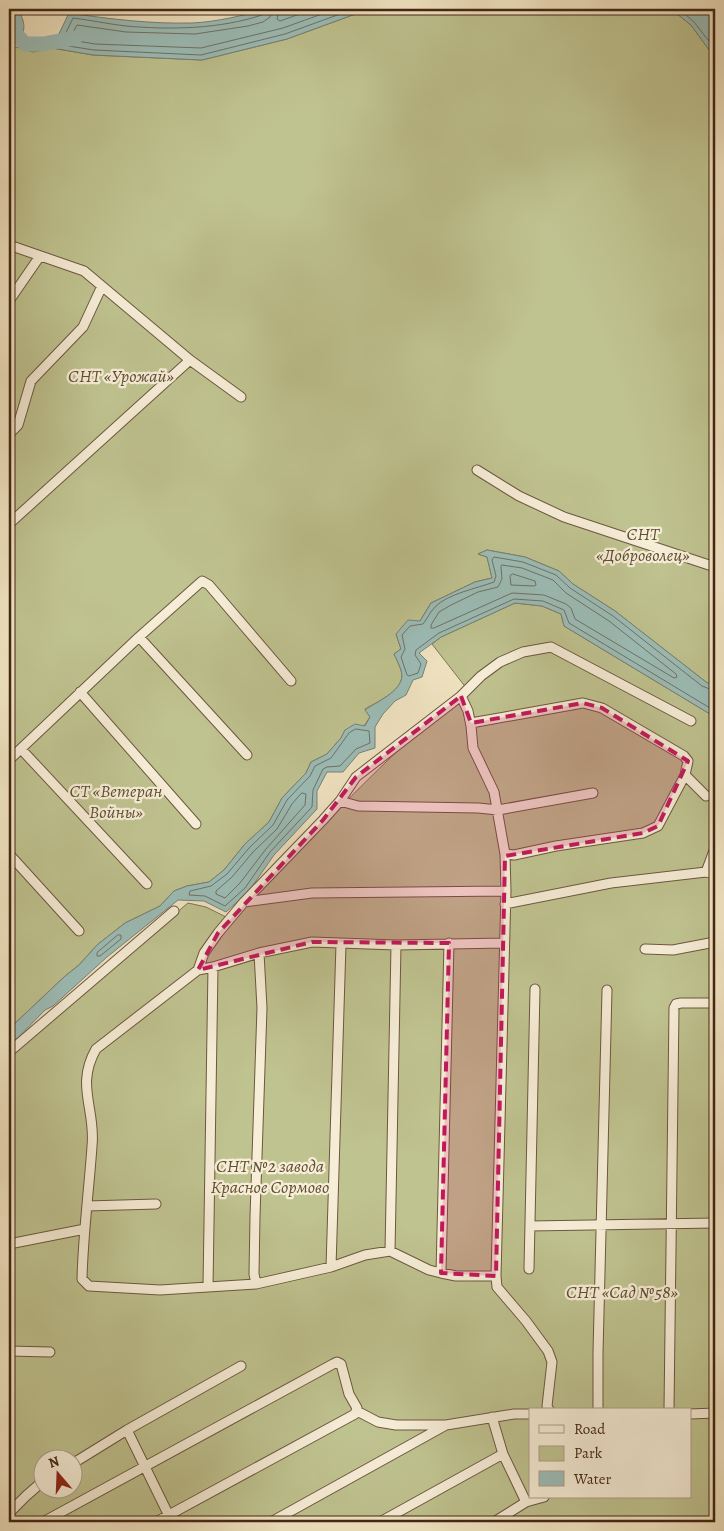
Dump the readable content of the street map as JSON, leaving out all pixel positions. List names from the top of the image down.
{
  "parks": [
    "СНТ «Урожай»",
    "СНТ «Доброволец»",
    "СТ «Ветеран Войны»",
    "СНТ №2 завода Красное Сормово",
    "СНТ «Сад №58»"
  ],
  "legend": ["Road", "Park", "Water"],
  "north": "top"
}
